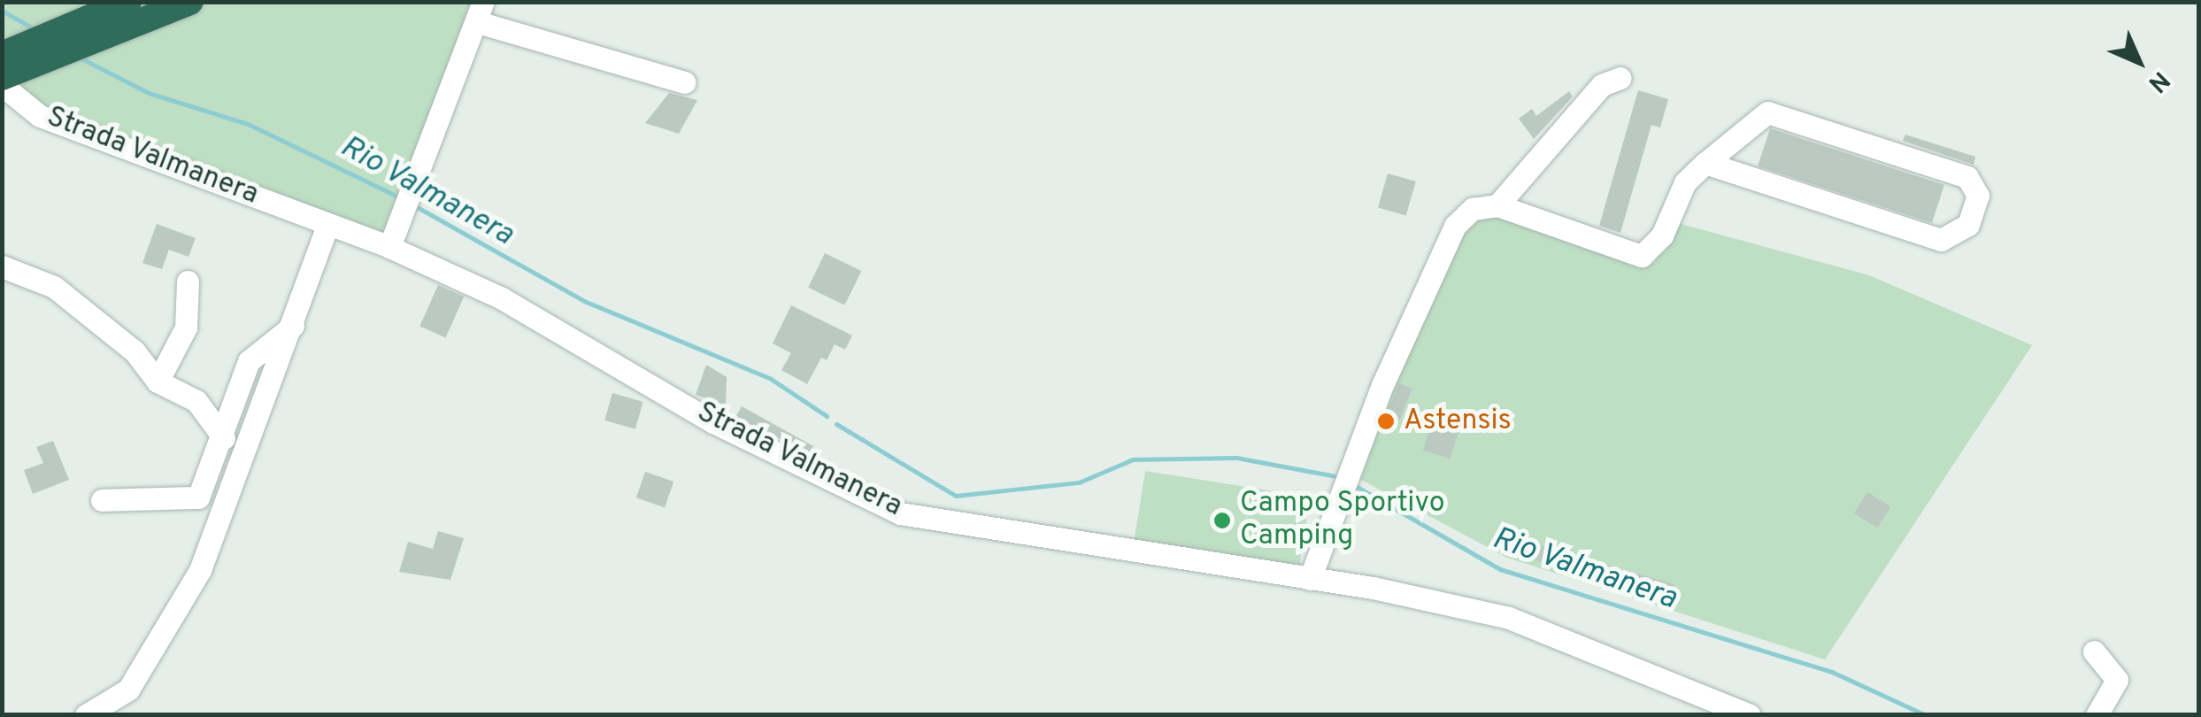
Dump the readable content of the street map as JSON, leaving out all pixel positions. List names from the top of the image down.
{
  "streets": {
    "street": ["Strada Valmanera"]
  },
  "water": ["Rio Valmanera"],
  "places": ["Astensis", "Campo Sportivo Camping"],
  "north": "bottom right"
}
